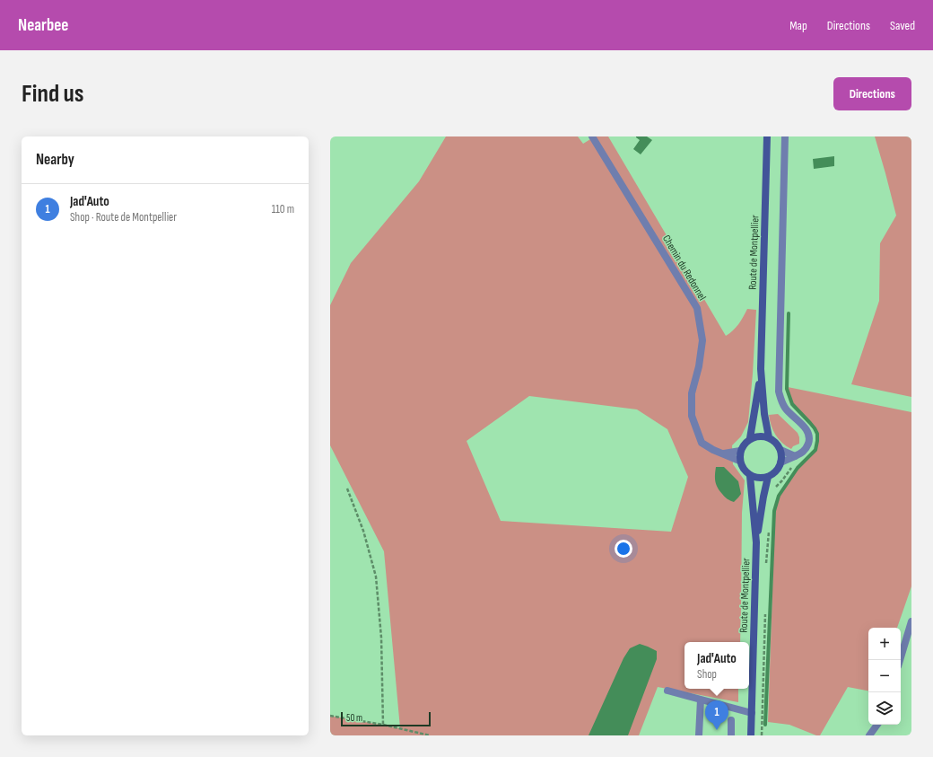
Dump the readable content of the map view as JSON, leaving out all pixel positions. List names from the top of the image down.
{
  "streets": {
    "street": ["Route de Montpellier", "Chemin du Redonnel"]
  },
  "crossings": [
    ["Route de Montpellier", "Chemin du Redonnel"]
  ],
  "scale_bar": "50 m",
  "page": {
    "header": "Nearbee",
    "nav": ["Map", "Directions", "Saved"],
    "buttons": "Directions",
    "title": "Find us",
    "heading": "Nearby",
    "list": [
      {
        "mark": "1",
        "name": "Jad'Auto",
        "note": "Shop · Route de Montpellier",
        "value": "110 m"
      }
    ],
    "map_buttons": ["+", "−"],
    "popup": ["Jad'Auto", "Shop"],
    "pins": "1",
    "scale": "50 m"
  }
}
